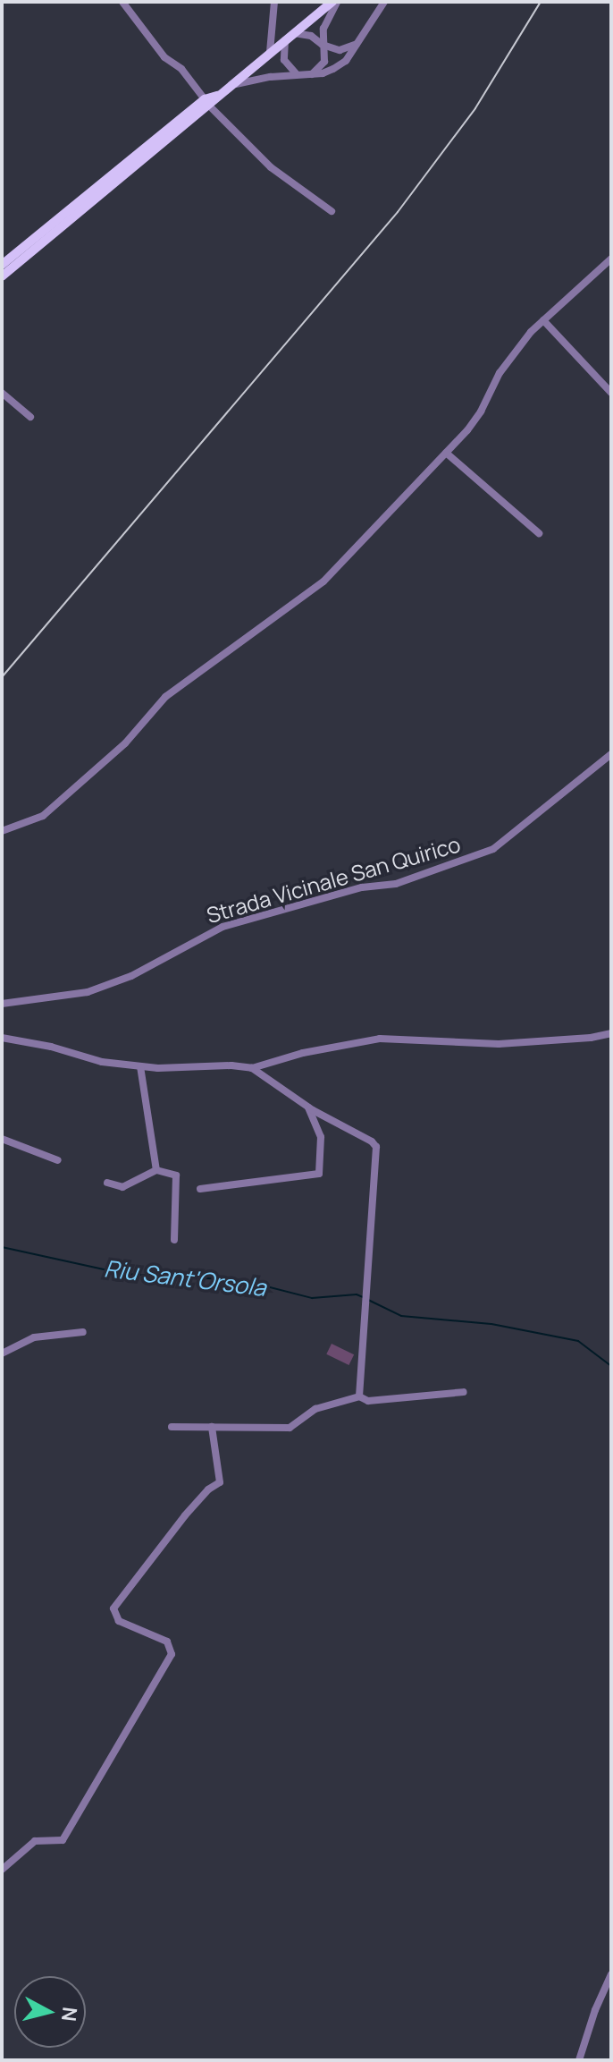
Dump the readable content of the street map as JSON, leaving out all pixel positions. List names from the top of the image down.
{
  "streets": {
    "street": ["Strada Vicinale San Quirico"]
  },
  "water": ["Riu Sant'Orsola"],
  "north": "right"
}
